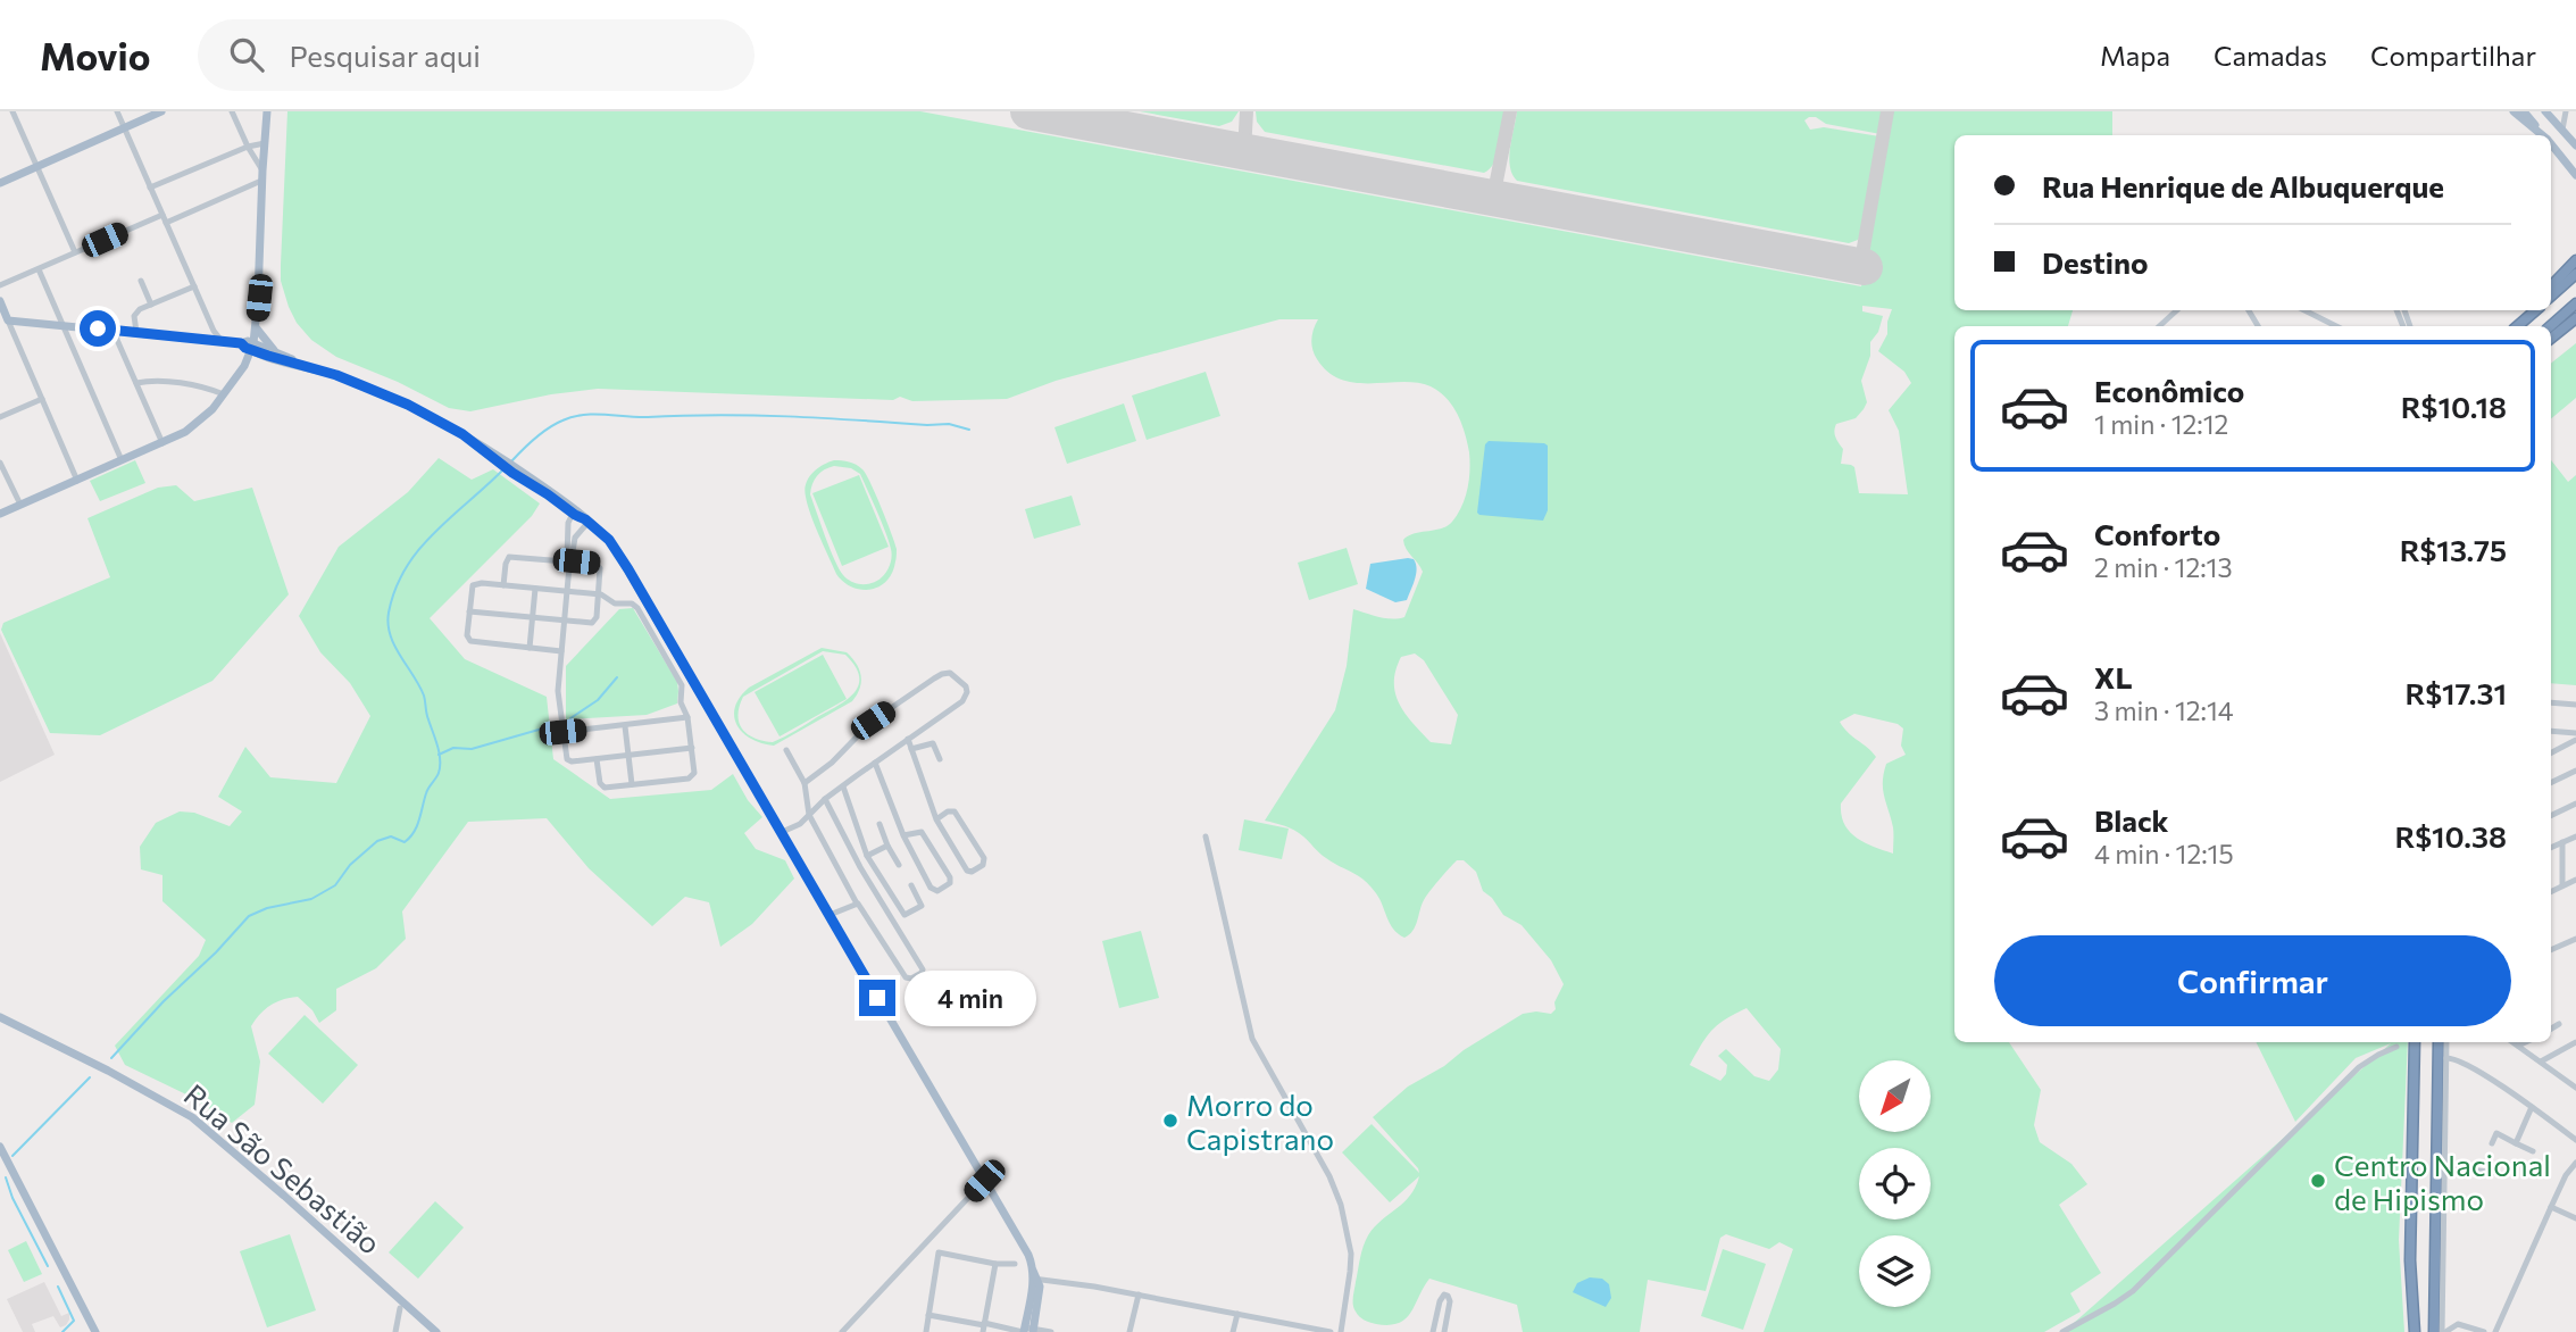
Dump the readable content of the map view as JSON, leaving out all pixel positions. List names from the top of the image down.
{
  "streets": {
    "main road": ["Rua São Sebastião"]
  },
  "places": ["Morro do Capistrano", "Centro Nacional de Hipismo"],
  "north": "bottom left",
  "page": {
    "header": "Movio",
    "search": "Pesquisar aqui",
    "nav": ["Mapa", "Camadas", "Compartilhar"],
    "banner": ["Rua Henrique de Albuquerque", "Destino"],
    "list": [
      {
        "name": "Econômico",
        "note": "1 min · 12:12",
        "value": "R$10.18"
      },
      {
        "name": "Conforto",
        "note": "2 min · 12:13",
        "value": "R$13.75"
      },
      {
        "name": "XL",
        "note": "3 min · 12:14",
        "value": "R$17.31"
      },
      {
        "name": "Black",
        "note": "4 min · 12:15",
        "value": "R$10.38"
      }
    ],
    "buttons": "Confirmar",
    "bubble": "4 min"
  }
}
